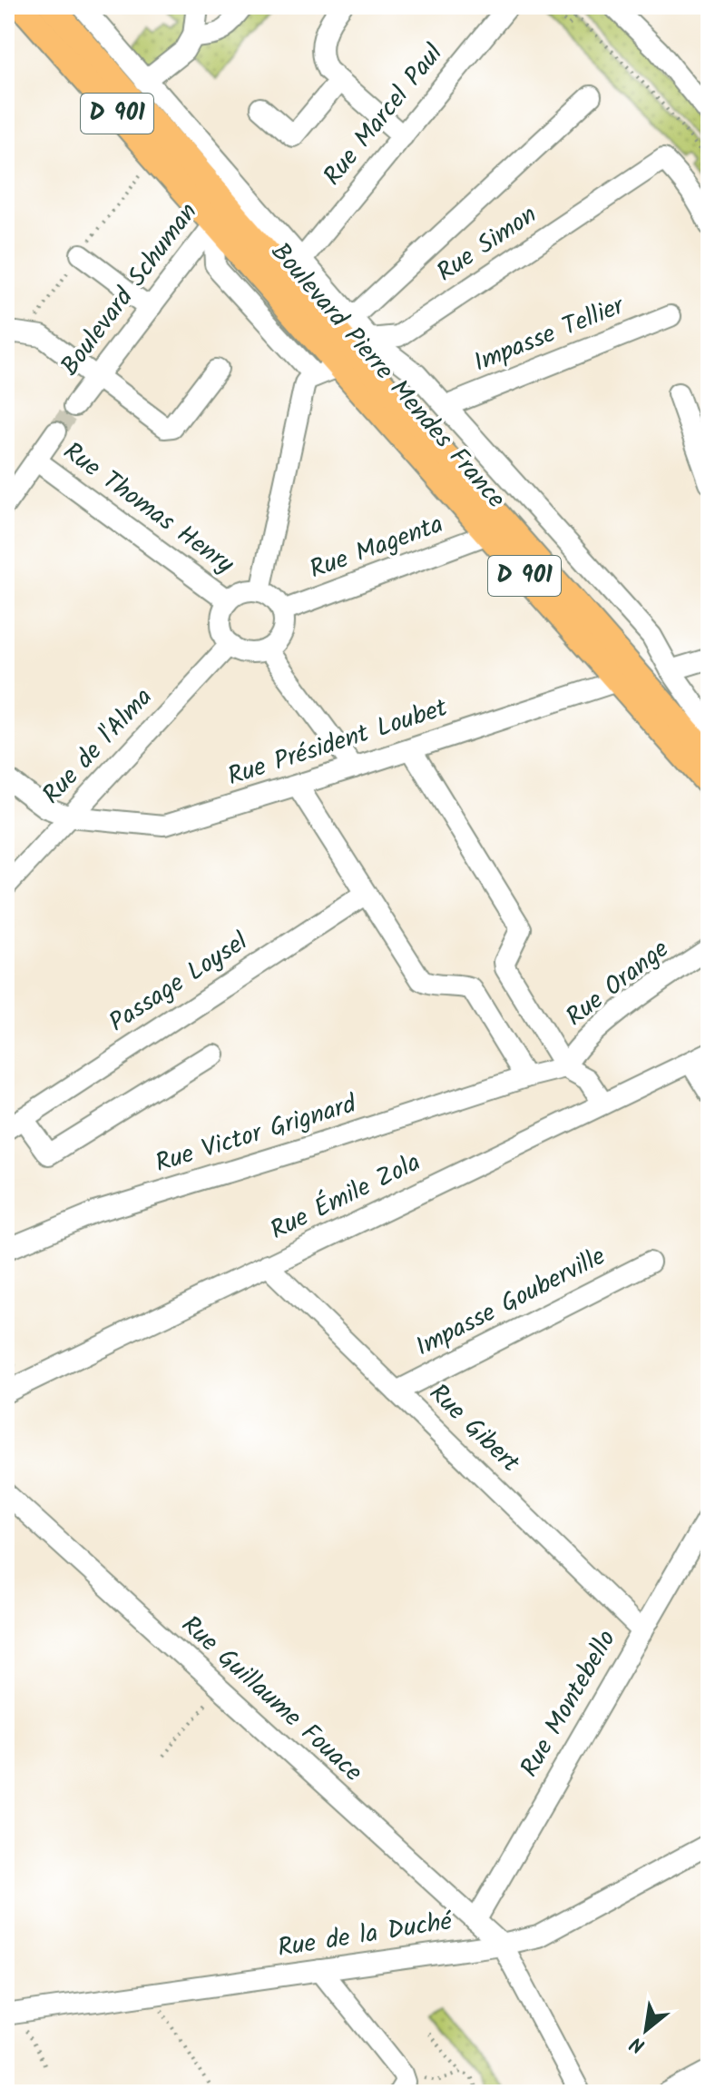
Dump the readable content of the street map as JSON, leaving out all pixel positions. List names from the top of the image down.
{
  "streets": {
    "main road": ["D 901", "Boulevard Pierre Mendes France"],
    "street": [
      "Rue Marcel Paul",
      "Rue Simon",
      "Boulevard Schuman",
      "Impasse Tellier",
      "Rue Thomas Henry",
      "Rue Magenta",
      "Rue Président Loubet",
      "Rue de l'Alma",
      "Passage Loysel",
      "Rue Orange",
      "Rue Victor Grignard",
      "Rue Émile Zola",
      "Impasse Gouberville",
      "Rue Gibert",
      "Rue Guillaume Fouace",
      "Rue Montebello",
      "Rue de la Duché"
    ]
  },
  "crossings": [
    ["Rue Marcel Paul", "Boulevard Pierre Mendes France"],
    ["Rue Simon", "Boulevard Pierre Mendes France"],
    ["Boulevard Schuman", "Boulevard Pierre Mendes France"],
    ["Impasse Tellier", "Boulevard Pierre Mendes France"],
    ["Boulevard Pierre Mendes France", "Rue Magenta"],
    ["Boulevard Pierre Mendes France", "Rue Président Loubet"],
    ["Rue Thomas Henry", "Rue Magenta"],
    ["Rue Thomas Henry", "Rue de l'Alma"],
    ["Rue Magenta", "Rue de l'Alma"],
    ["Rue Président Loubet", "Rue de l'Alma"],
    ["Rue Orange", "Rue Victor Grignard"],
    ["Rue Émile Zola", "Rue Gibert"],
    ["Impasse Gouberville", "Rue Gibert"],
    ["Rue Gibert", "Rue Montebello"],
    ["Rue Guillaume Fouace", "Rue Montebello"],
    ["Rue Guillaume Fouace", "Rue de la Duché"]
  ],
  "north": "bottom left"
}
